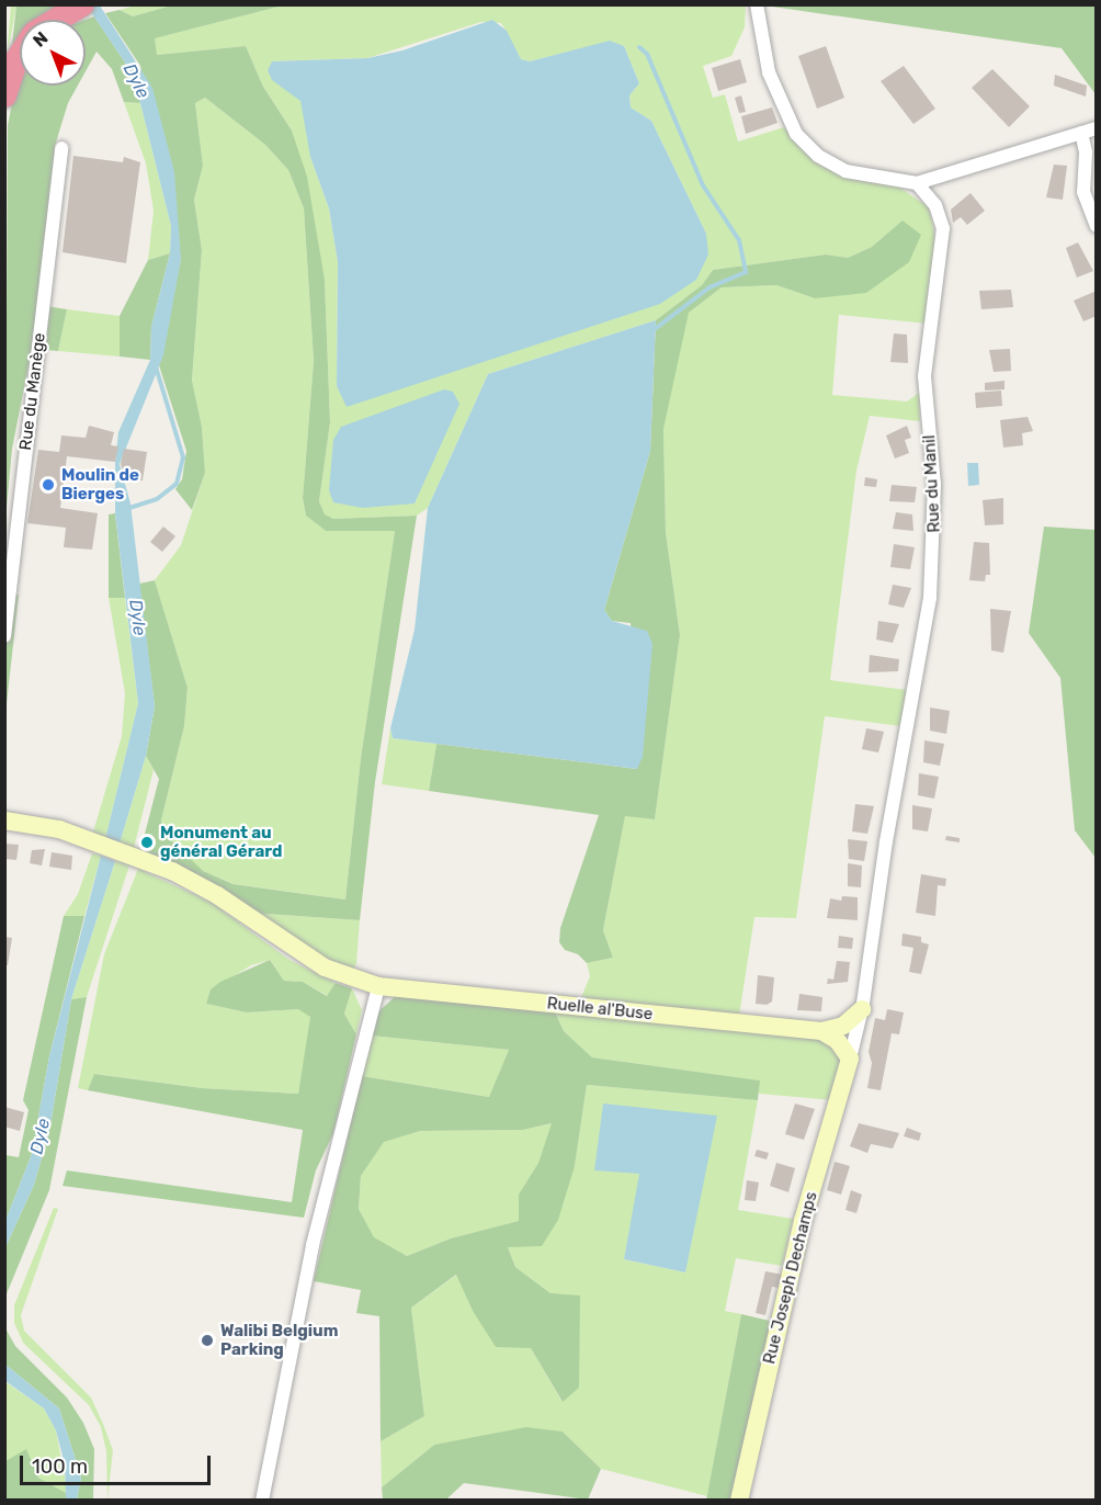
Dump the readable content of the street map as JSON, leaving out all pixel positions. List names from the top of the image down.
{
  "streets": {
    "street": [
      "Rue du Manège",
      "Rue du Manil",
      "Ruelle al'Buse",
      "Rue Joseph Dechamps"
    ]
  },
  "crossings": [
    ["Rue du Manil", "Ruelle al'Buse"],
    ["Rue du Manil", "Rue Joseph Dechamps"]
  ],
  "water": ["Dyle"],
  "places": ["Moulin de Bierges", "Monument au général Gérard", "Walibi Belgium Parking"],
  "scale_bar": "100 m",
  "north": "top left"
}
